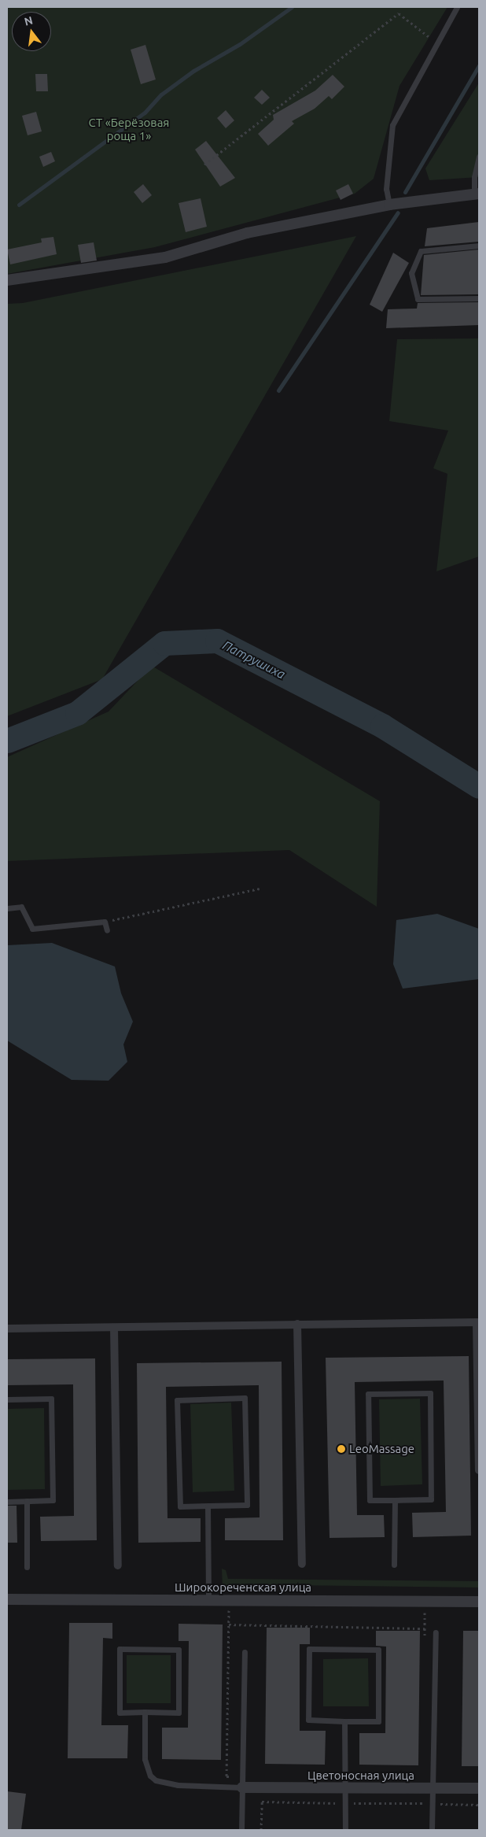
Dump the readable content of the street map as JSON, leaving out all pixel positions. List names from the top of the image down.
{
  "streets": {
    "street": ["Широкореченская улица", "Цветоносная улица"]
  },
  "water": ["Патрушиха"],
  "parks": ["СТ «Берёзовая роща 1»"],
  "places": ["LeoMassage"],
  "north": "top"
}
